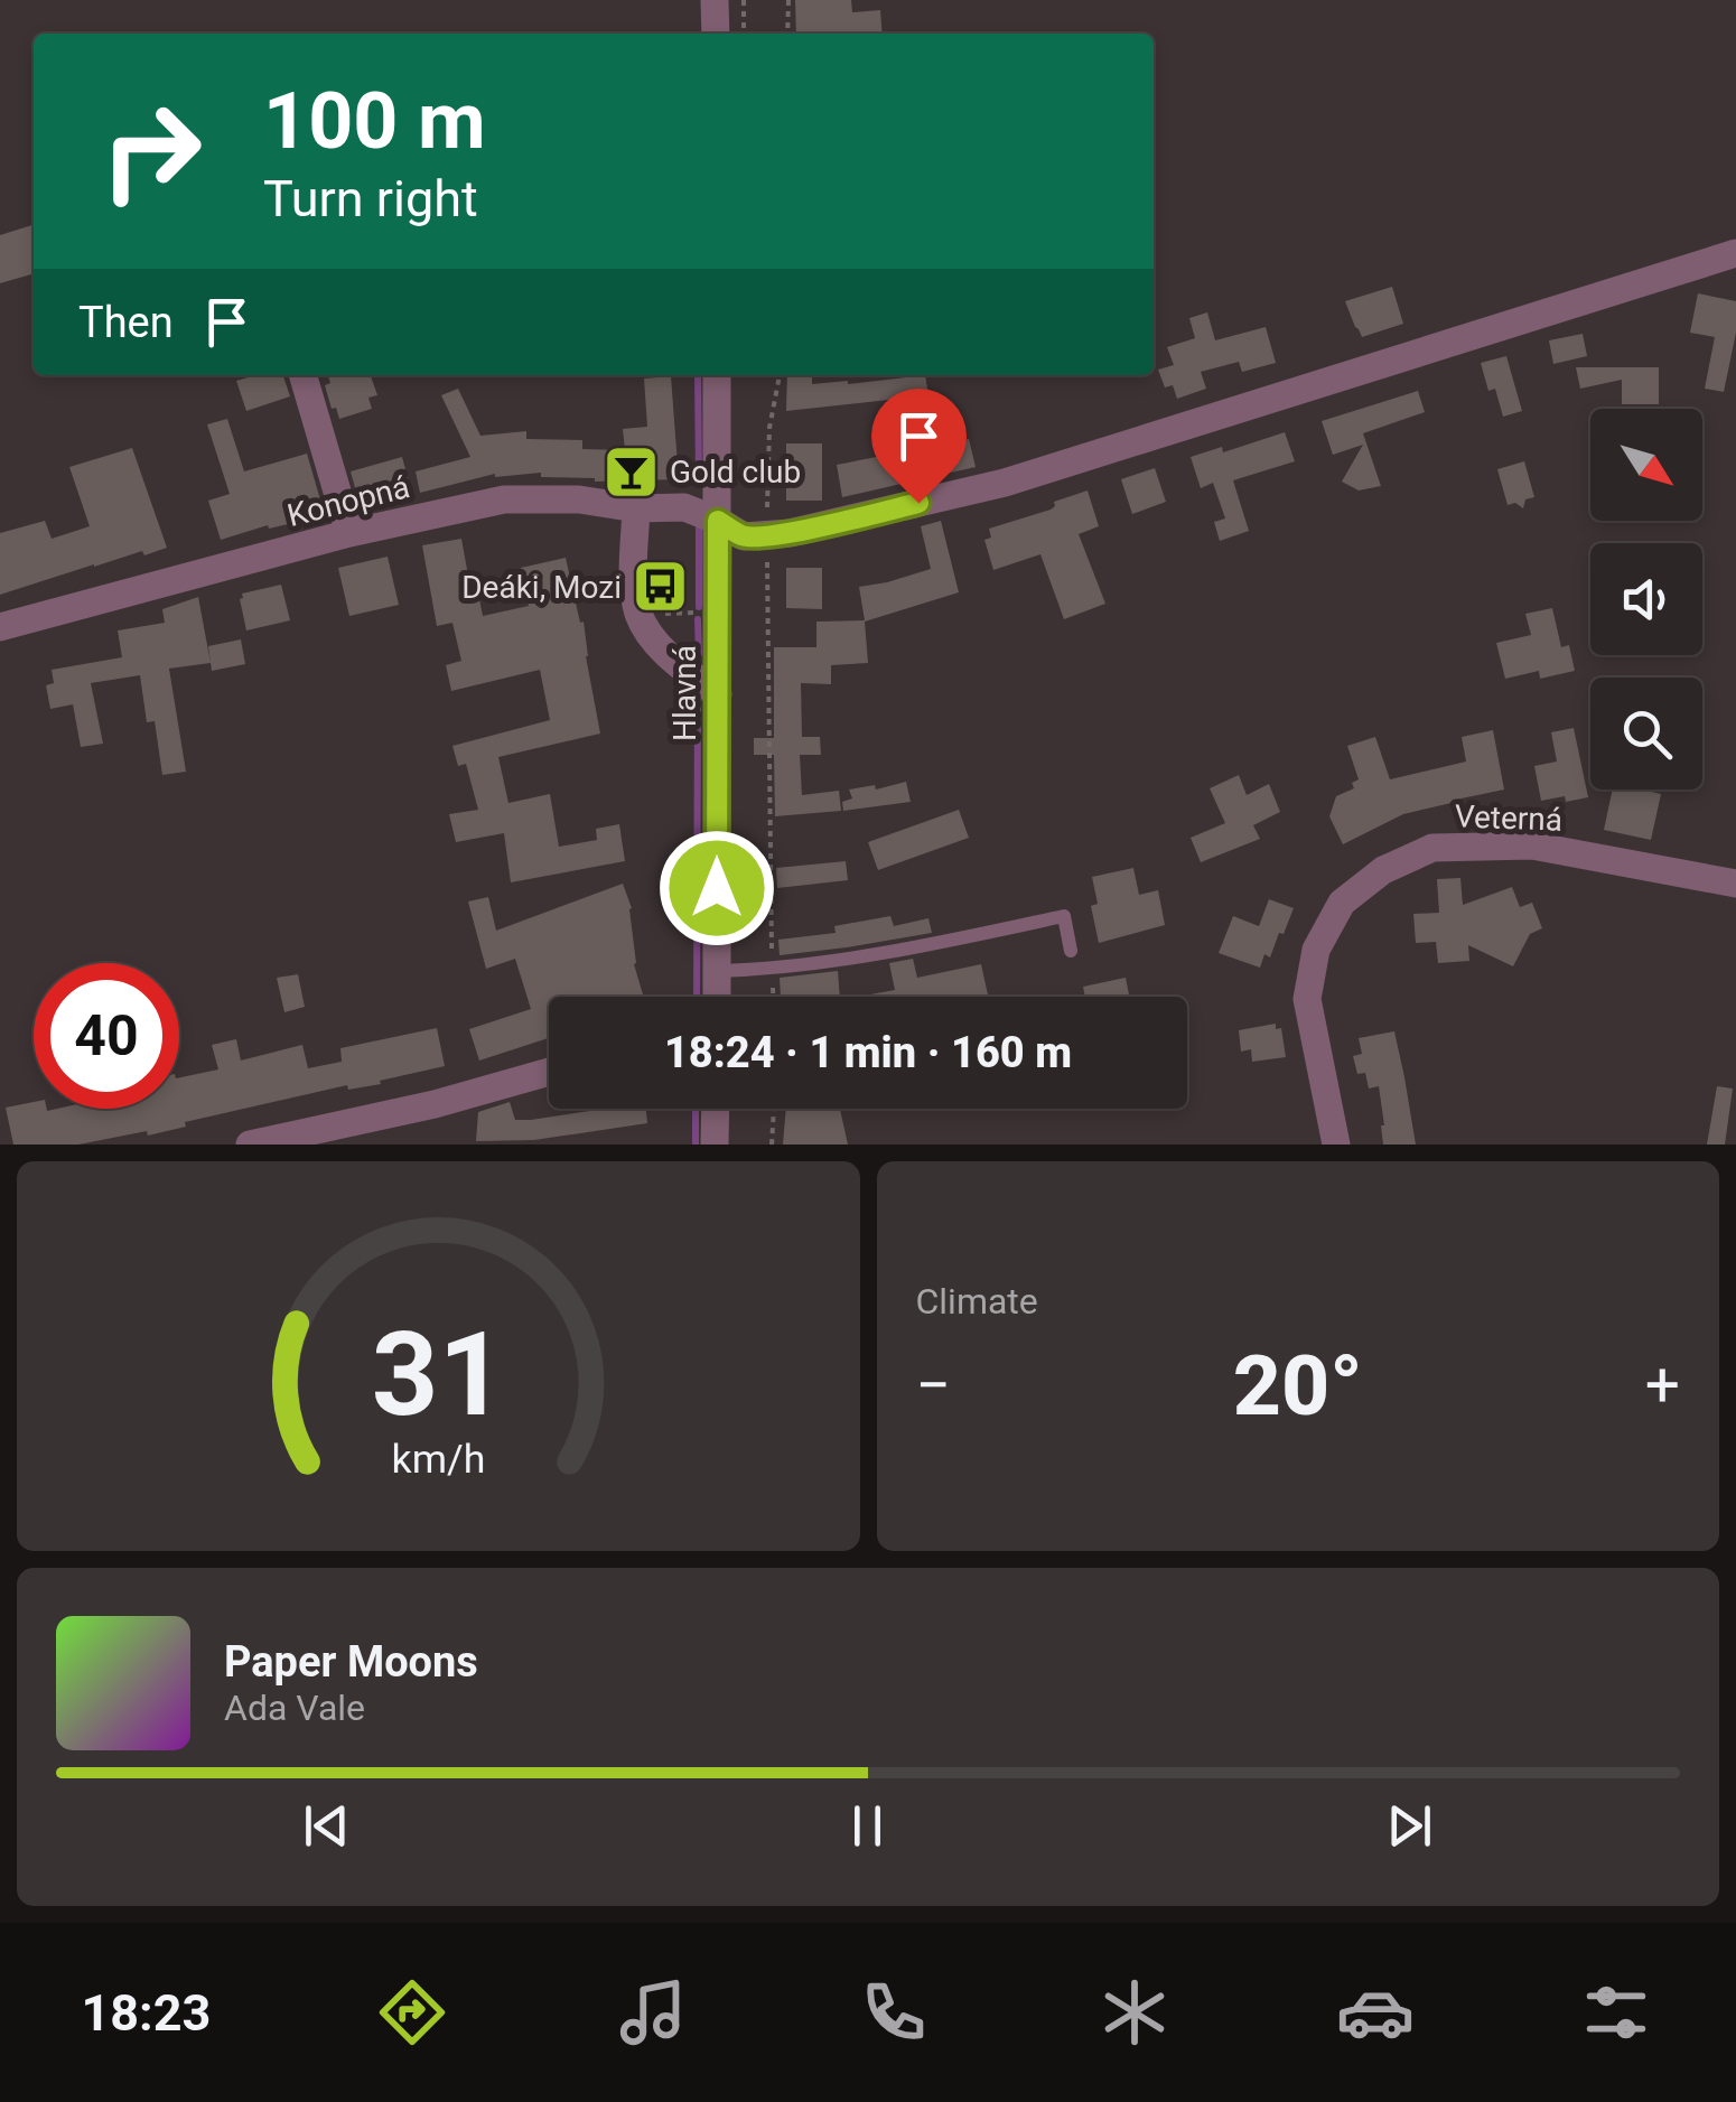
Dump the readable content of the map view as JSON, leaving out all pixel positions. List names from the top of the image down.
{
  "streets": {
    "street": ["Konopná", "Hlavná", "Veterná"]
  },
  "crossings": [
    ["Konopná", "Hlavná"]
  ],
  "places": {
    "bar": ["Gold club"],
    "bus stop": ["Deáki, Mozi"]
  },
  "north": "bottom right",
  "page": {
    "turn": ["100 m", "Turn right"],
    "then": "Then",
    "limit": "40",
    "trip": "18:24 · 1 min · 160 m",
    "tile": "Climate",
    "heat": ["−", "20°", "+"],
    "song": ["Paper Moons", "Ada Vale"],
    "tabs": "18:23",
    "gauge": ["31", "km/h"]
  }
}
